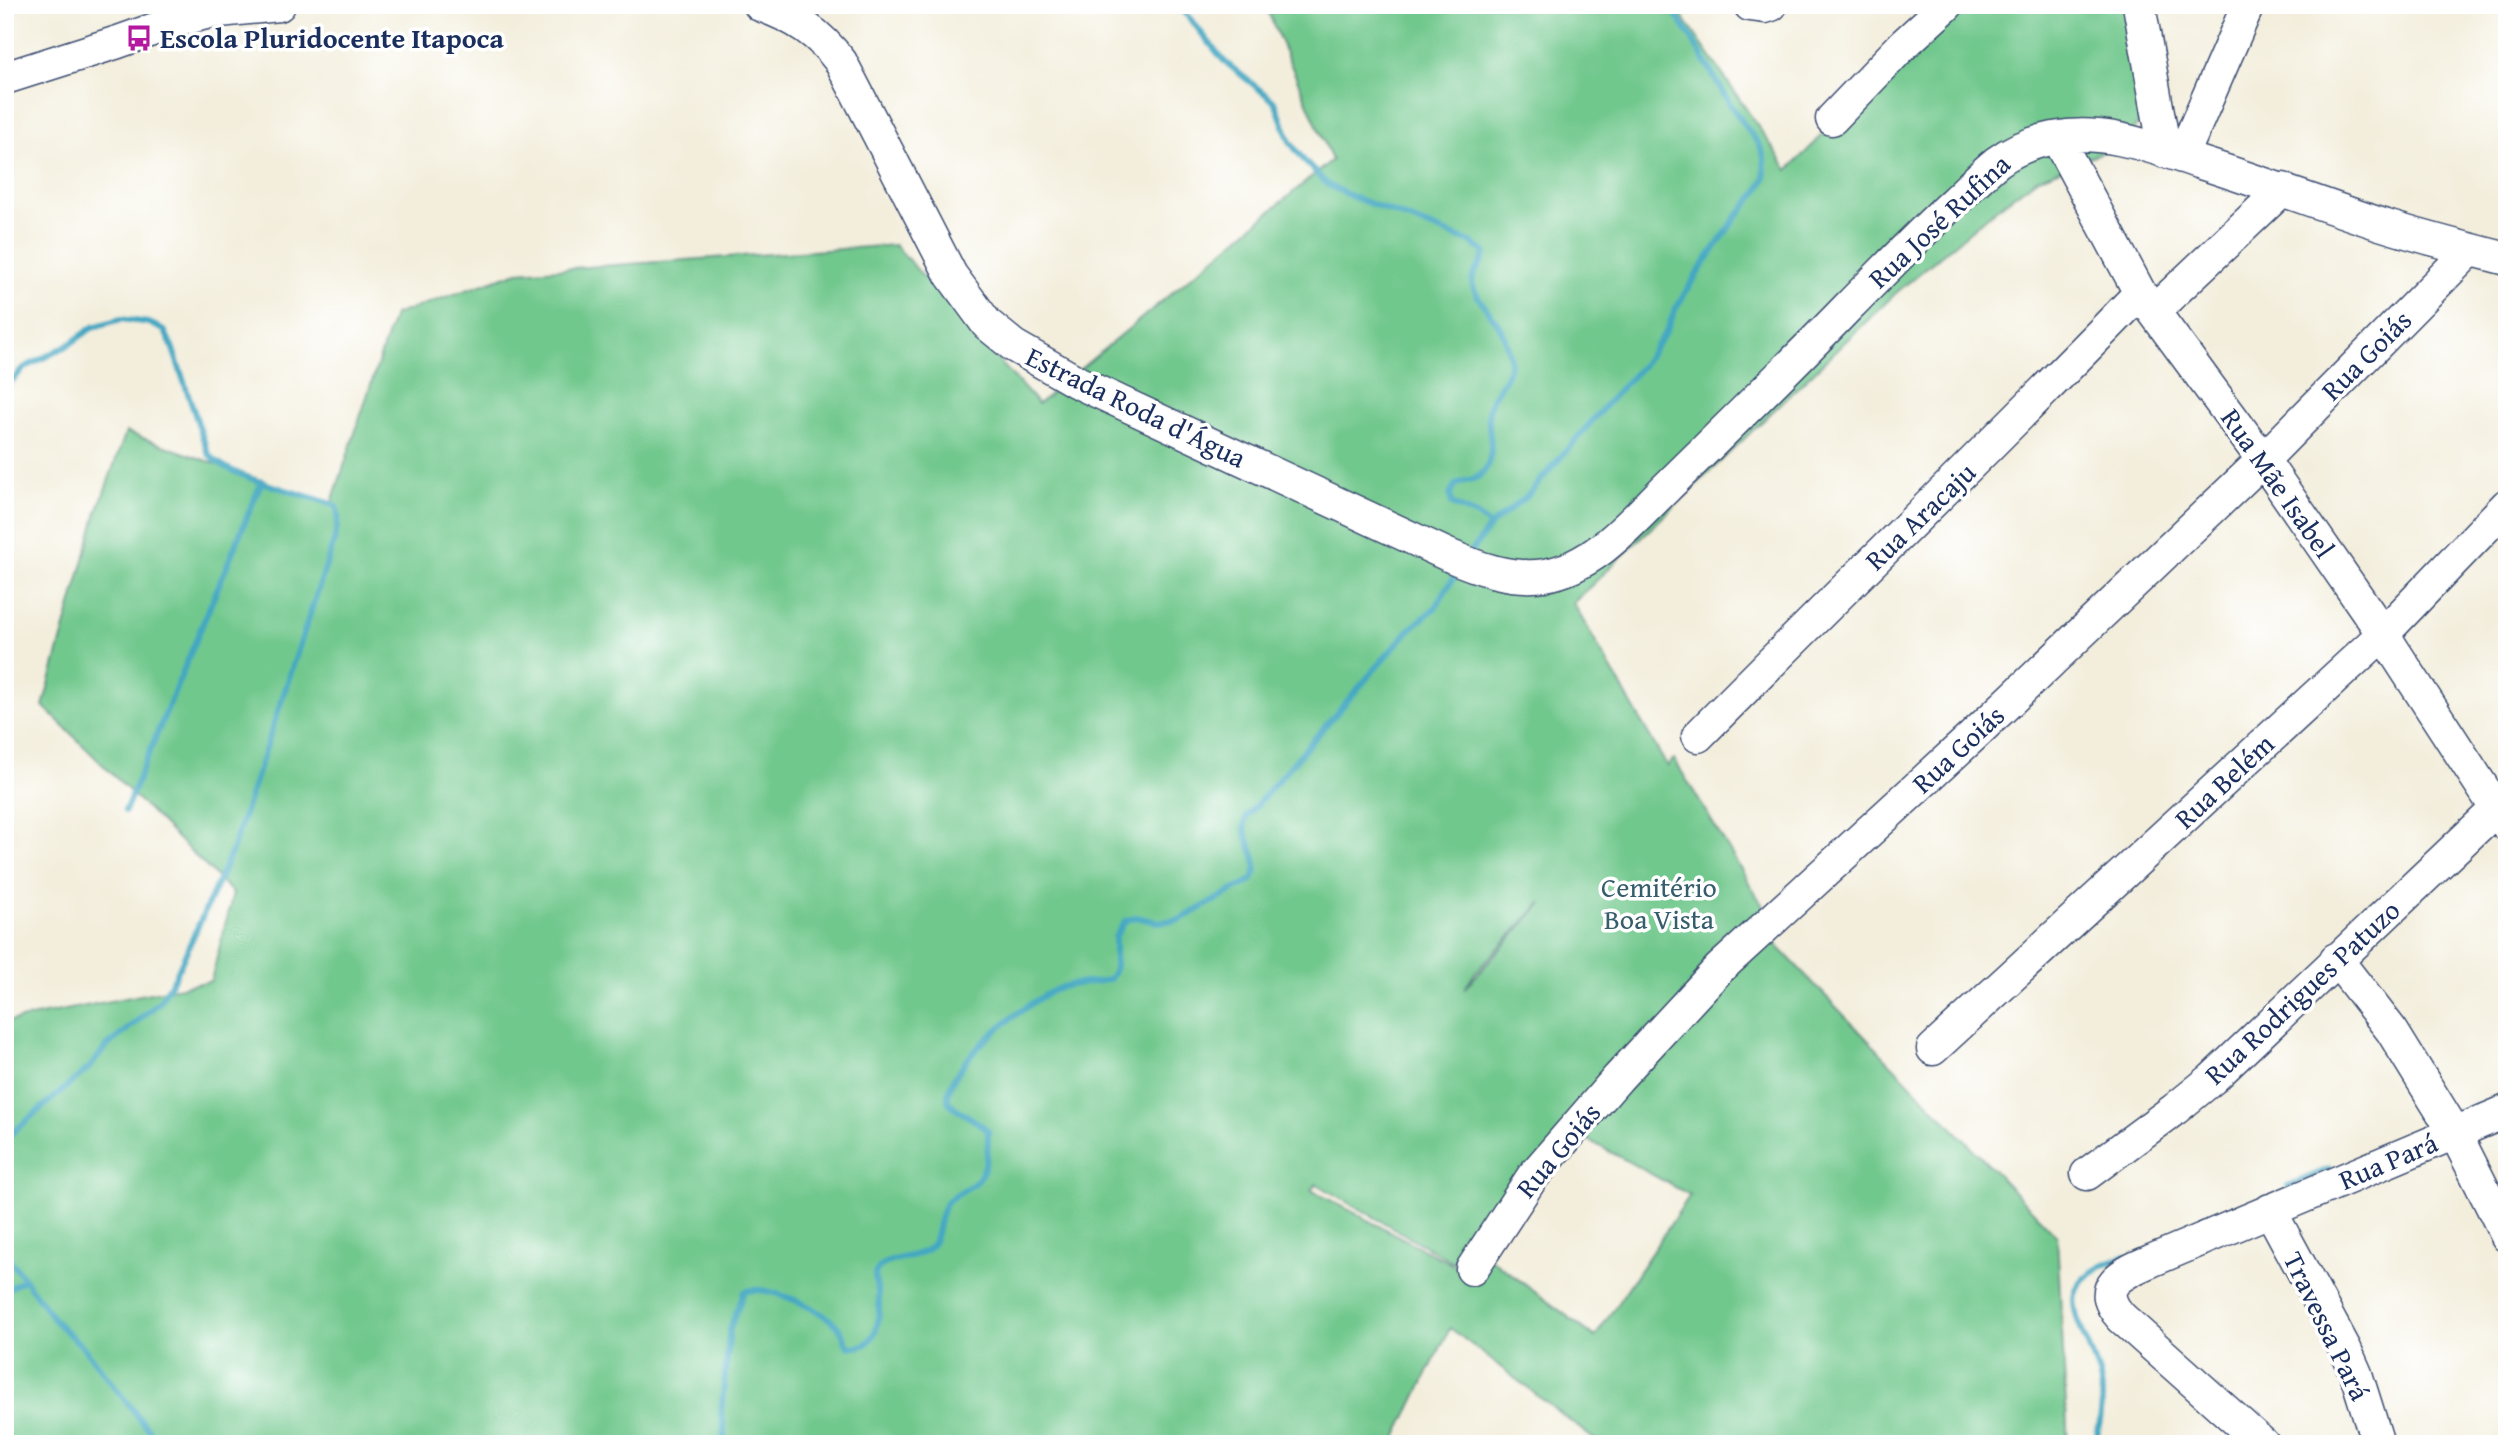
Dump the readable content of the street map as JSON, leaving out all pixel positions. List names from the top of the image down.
{
  "streets": {
    "street": [
      "Rua José Rufina",
      "Rua Goiás",
      "Estrada Roda d'Água",
      "Rua Mãe Isabel",
      "Rua Aracaju",
      "Rua Belém",
      "Rua Rodrigues Patuzo",
      "Rua Pará",
      "Travessa Pará"
    ]
  },
  "crossings": [
    ["Rua José Rufina", "Rua Goiás"],
    ["Rua José Rufina", "Estrada Roda d'Água"],
    ["Rua José Rufina", "Rua Mãe Isabel"],
    ["Rua Goiás", "Rua Mãe Isabel"],
    ["Rua Mãe Isabel", "Rua Aracaju"],
    ["Rua Mãe Isabel", "Rua Belém"],
    ["Rua Mãe Isabel", "Rua Rodrigues Patuzo"],
    ["Rua Pará", "Travessa Pará"]
  ],
  "parks": ["Cemitério Boa Vista"],
  "places": {
    "bus stop": ["Escola Pluridocente Itapoca"]
  }
}
